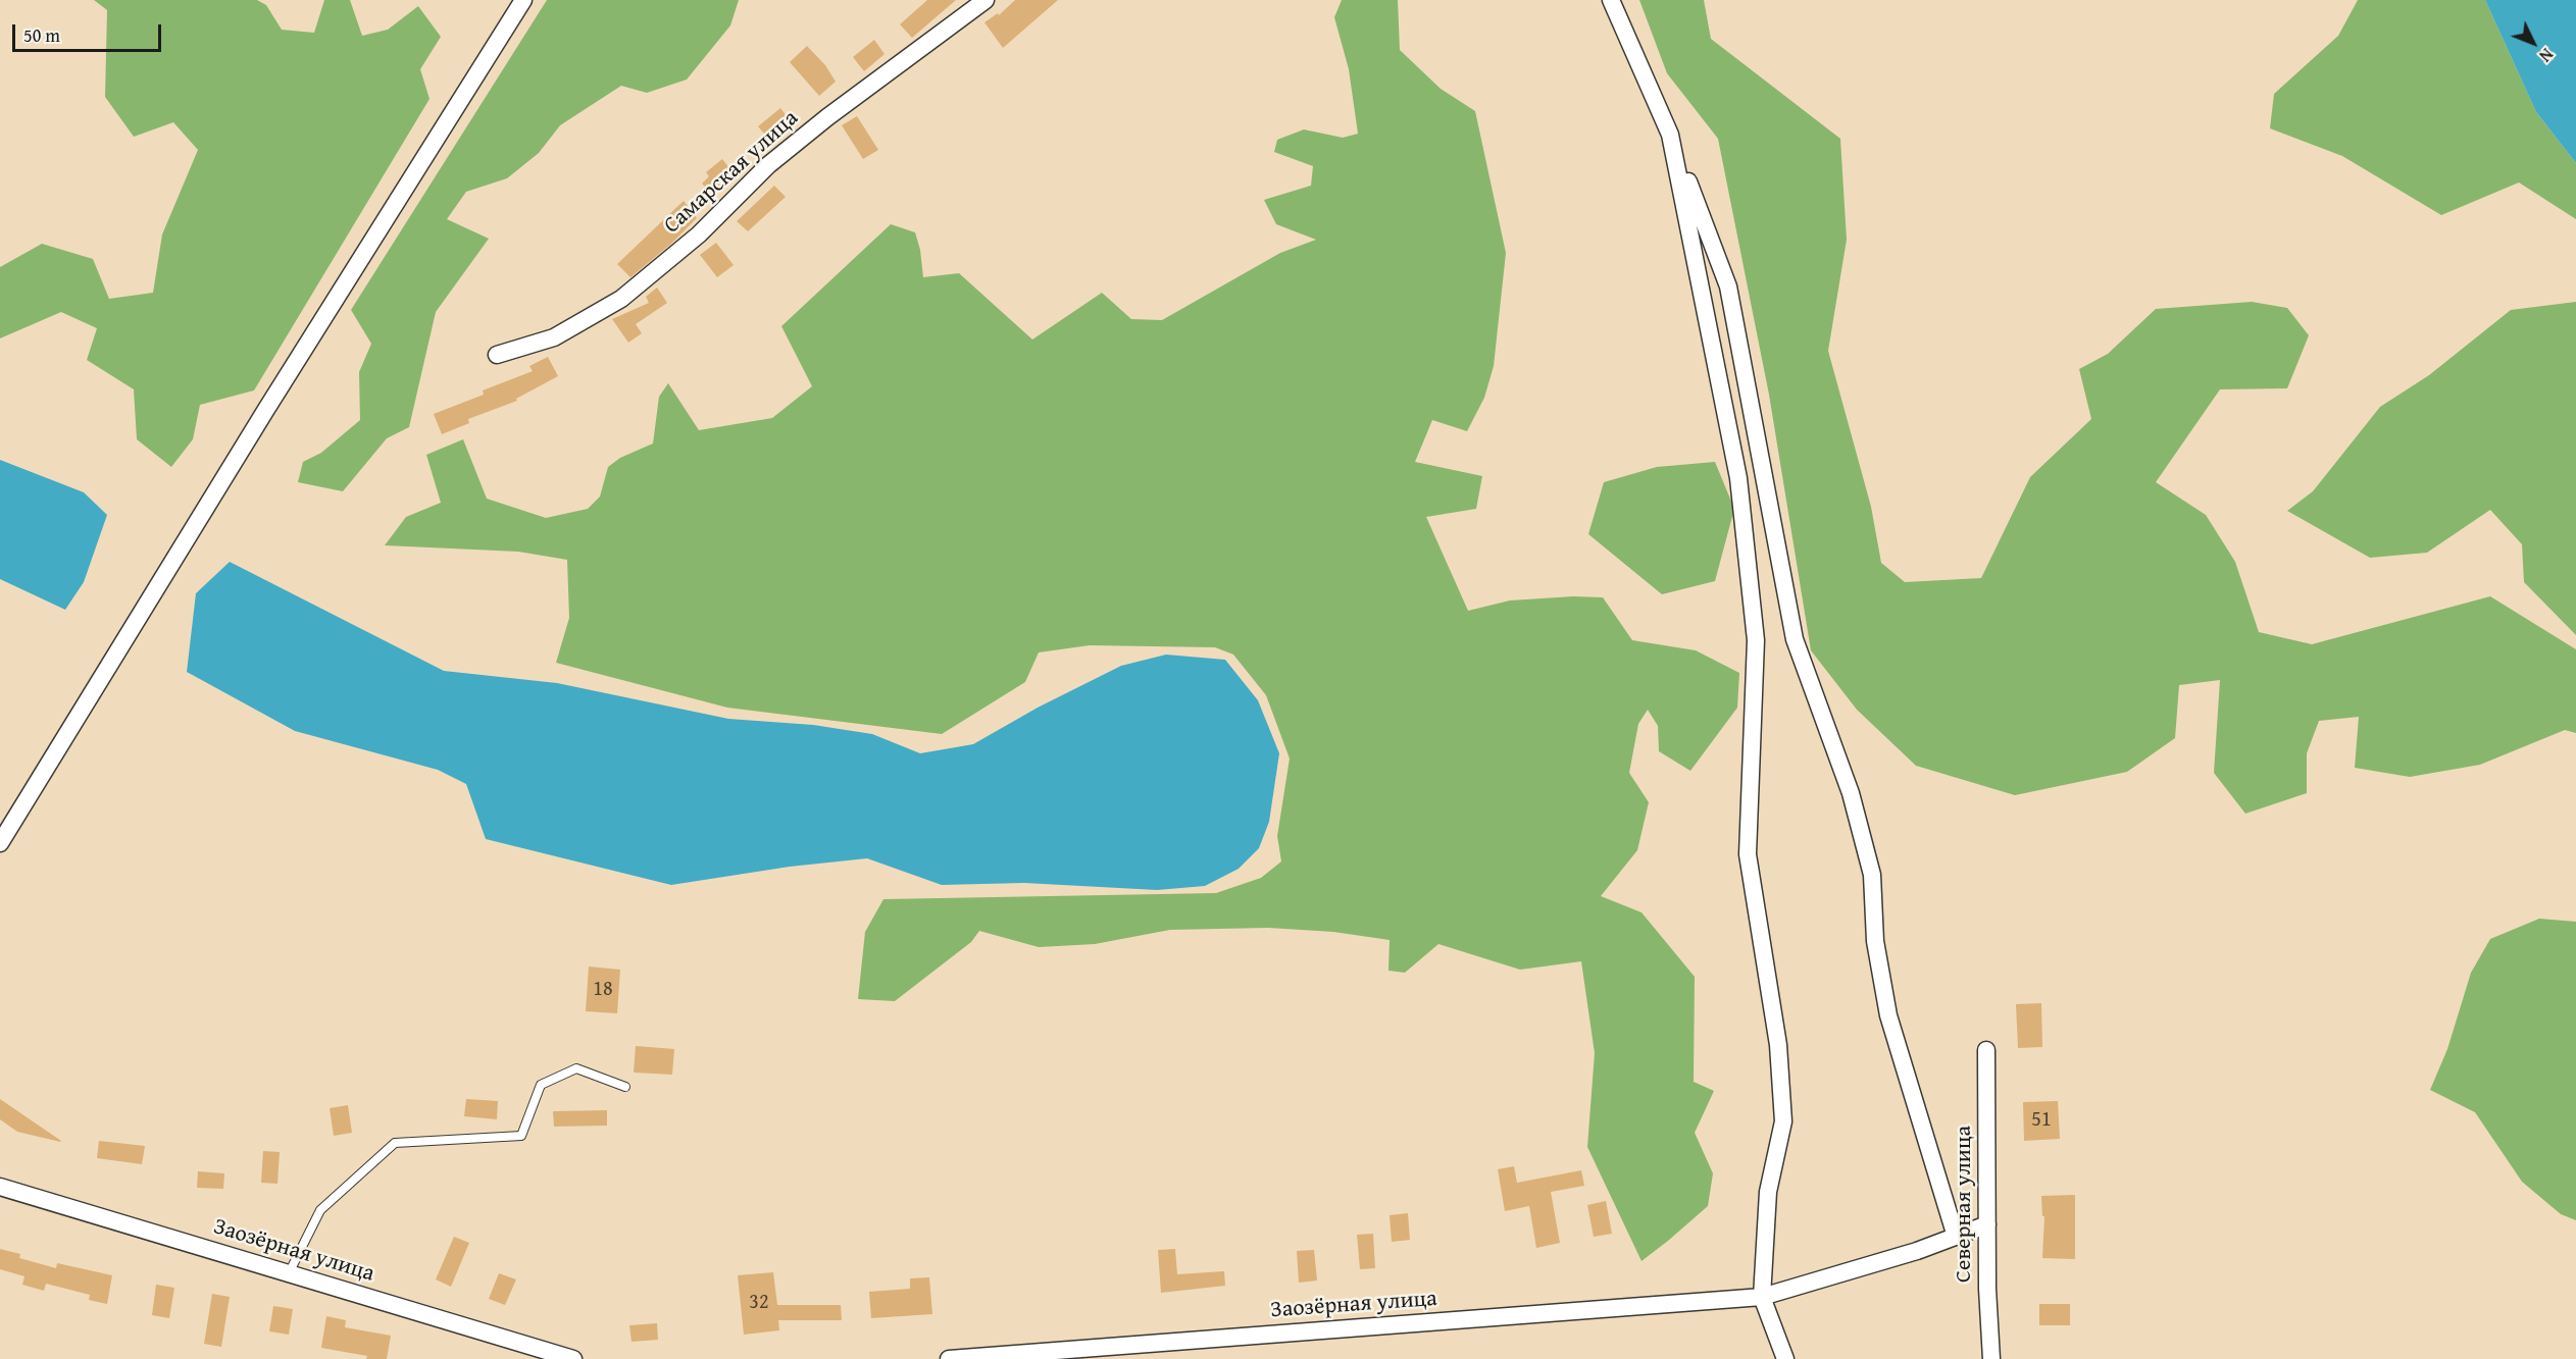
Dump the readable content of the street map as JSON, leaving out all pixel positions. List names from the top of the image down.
{
  "streets": {
    "street": ["Самарская улица", "Северная улица", "Заозёрная улица"]
  },
  "crossings": [
    ["Северная улица", "Заозёрная улица"]
  ],
  "house_numbers": ["18", "51", "32"],
  "scale_bar": "50 m",
  "north": "bottom right"
}
